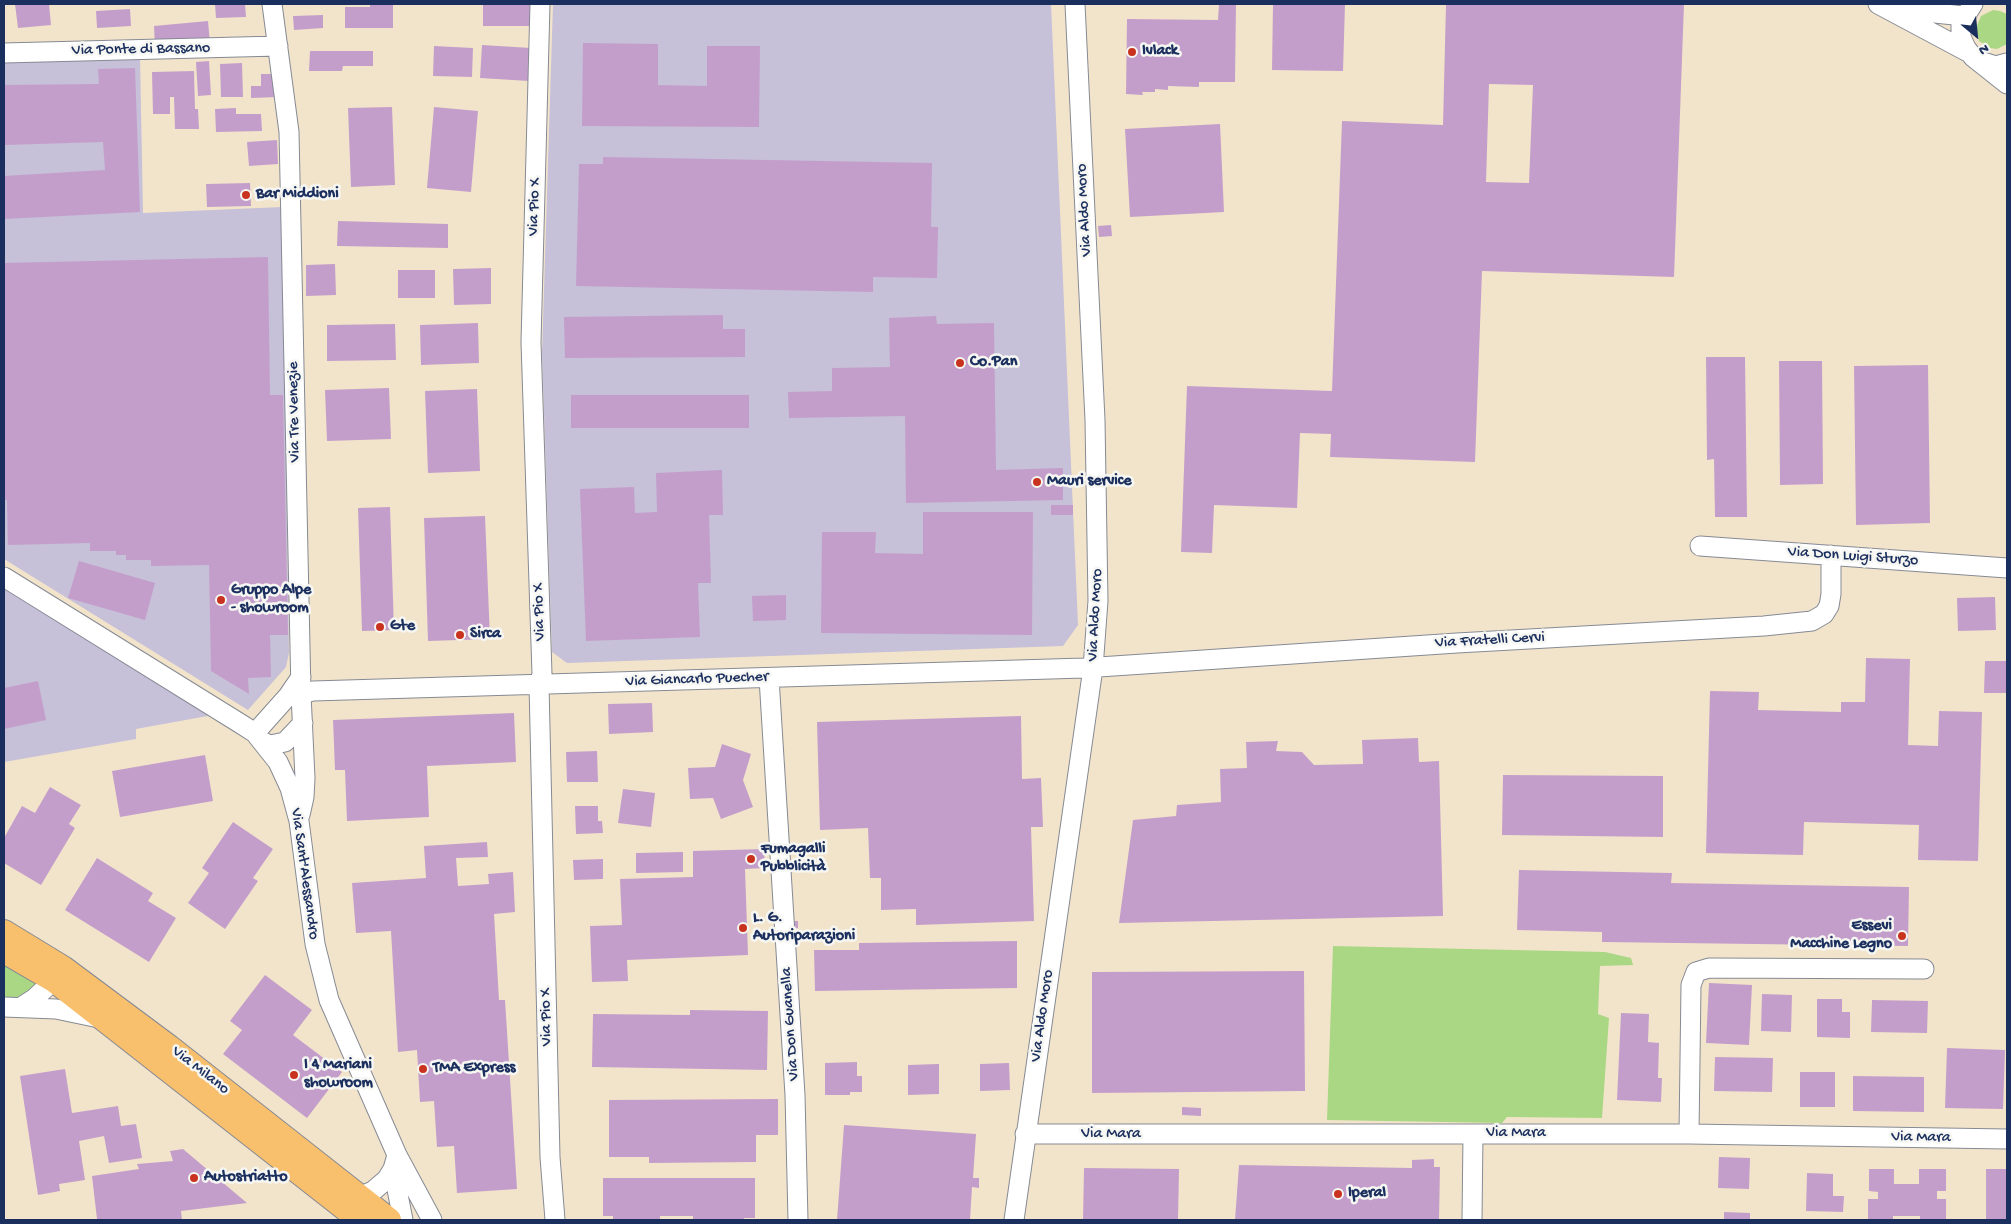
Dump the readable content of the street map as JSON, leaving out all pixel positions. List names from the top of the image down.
{
  "streets": {
    "main road": ["Via Milano"],
    "street": [
      "Via Ponte di Bassano",
      "Via Pio X",
      "Via Aldo Moro",
      "Via Tre Venezie",
      "Via Don Luigi Sturzo",
      "Via Fratelli Cervi",
      "Via Giancarlo Puecher",
      "Via Sant'Alessandro",
      "Via Don Guanella",
      "Via Mara"
    ]
  },
  "crossings": [
    ["Via Ponte di Bassano", "Via Tre Venezie"],
    ["Via Pio X", "Via Giancarlo Puecher"],
    ["Via Aldo Moro", "Via Fratelli Cervi"],
    ["Via Aldo Moro", "Via Giancarlo Puecher"],
    ["Via Aldo Moro", "Via Mara"],
    ["Via Tre Venezie", "Via Giancarlo Puecher"],
    ["Via Tre Venezie", "Via Sant'Alessandro"],
    ["Via Don Luigi Sturzo", "Via Fratelli Cervi"],
    ["Via Fratelli Cervi", "Via Giancarlo Puecher"],
    ["Via Giancarlo Puecher", "Via Don Guanella"]
  ],
  "places": [
    "Ivlack",
    "Bar Middioni",
    "Co.Pan",
    "Mauri service",
    "Gruppo Alpe - showroom",
    "Gte",
    "Sirca",
    "Fumagalli Pubblicità",
    "L. G. Autoriparazioni",
    "Essevi Macchine Legno",
    "TMA Express",
    "I 4 Mariani showroom",
    "Autostriatto",
    "Iperal"
  ],
  "north": "bottom right"
}
